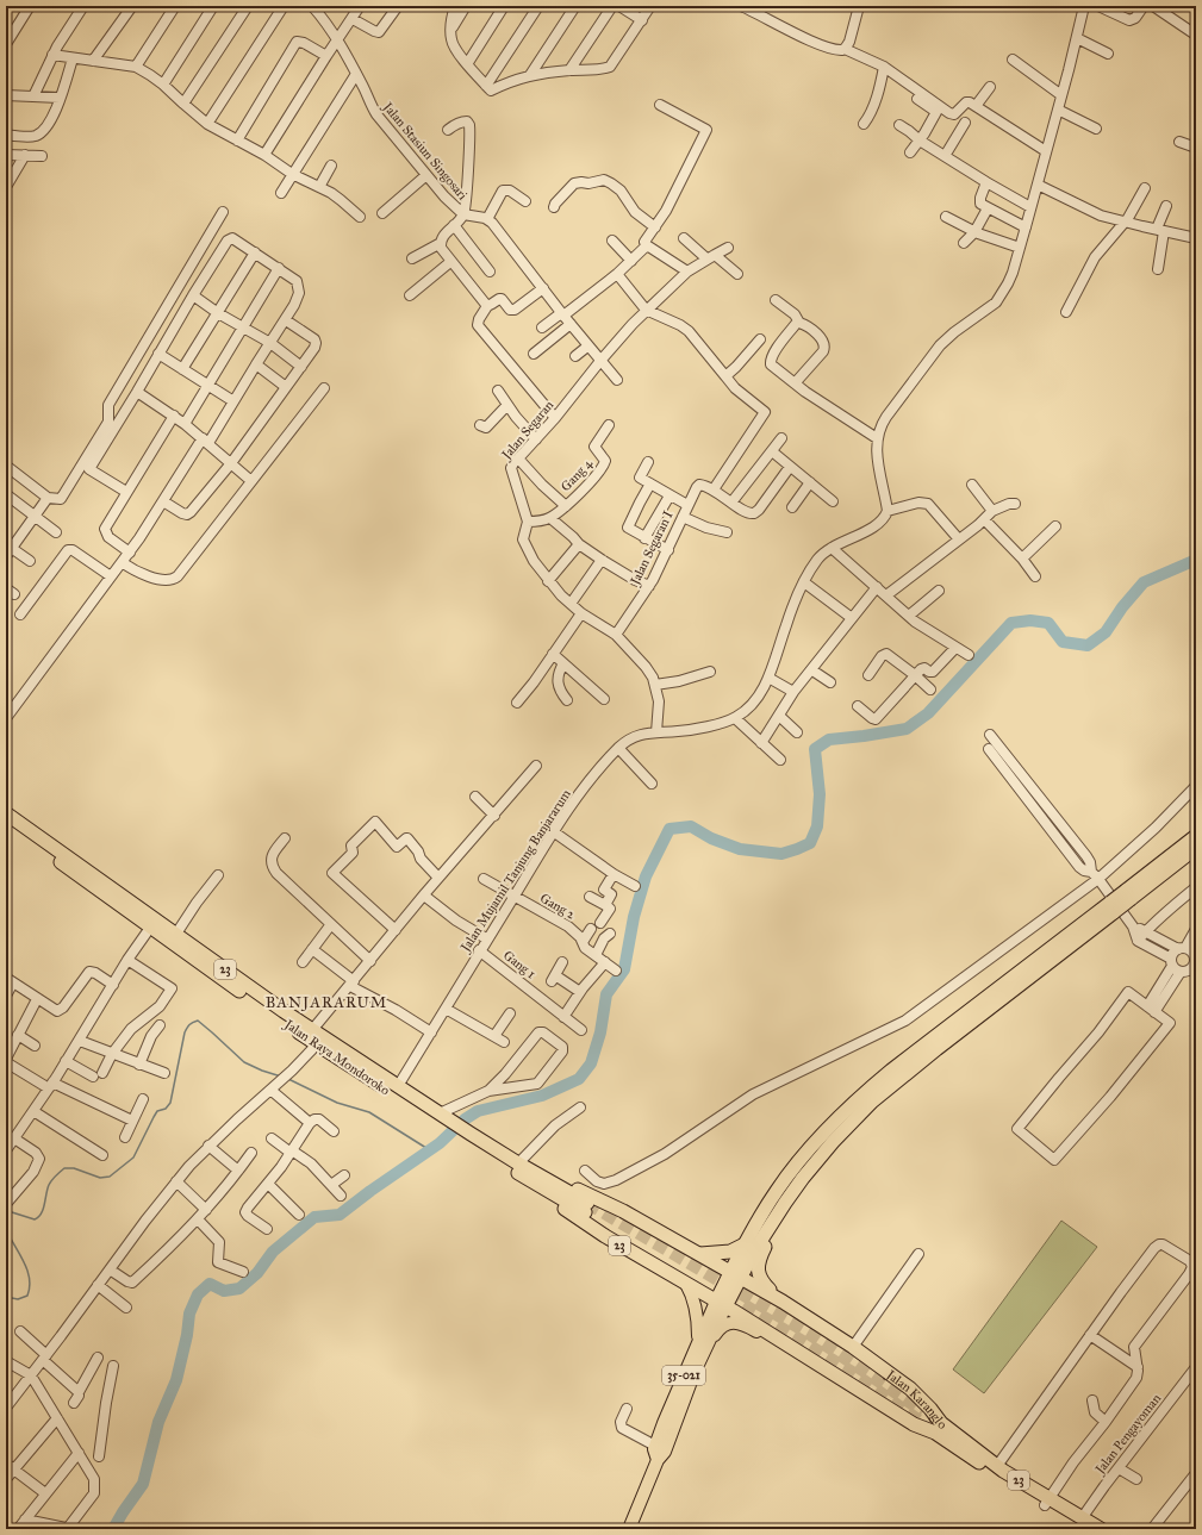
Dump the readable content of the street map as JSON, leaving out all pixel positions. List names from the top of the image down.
{
  "streets": {
    "highway": ["23", "Jalan Raya Mondoroko", "Jalan Karanglo"],
    "main road": ["35-021"],
    "street": [
      "Jalan Stasiun Singosari",
      "Jalan Segaran",
      "Gang 4",
      "Jalan Segaran I",
      "Jalan Mujamil Tanjung Banjararum",
      "Gang 2",
      "Gang 1",
      "Jalan Pengayoman"
    ]
  },
  "crossings": [
    ["Jalan Segaran", "Gang 4"],
    ["Jalan Segaran", "Jalan Segaran I"],
    ["Jalan Segaran", "Jalan Mujamil Tanjung Banjararum"],
    ["Jalan Mujamil Tanjung Banjararum", "Gang 2"],
    ["Jalan Mujamil Tanjung Banjararum", "Gang 1"],
    ["Jalan Mujamil Tanjung Banjararum", "Jalan Raya Mondoroko"],
    ["23", "Jalan Raya Mondoroko"],
    ["23", "35-021"],
    ["23", "Jalan Karanglo"],
    ["Jalan Raya Mondoroko", "Jalan Karanglo"],
    ["35-021", "Jalan Karanglo"],
    ["Jalan Karanglo", "Jalan Pengayoman"]
  ],
  "districts": ["BANJARARUM"]
}
